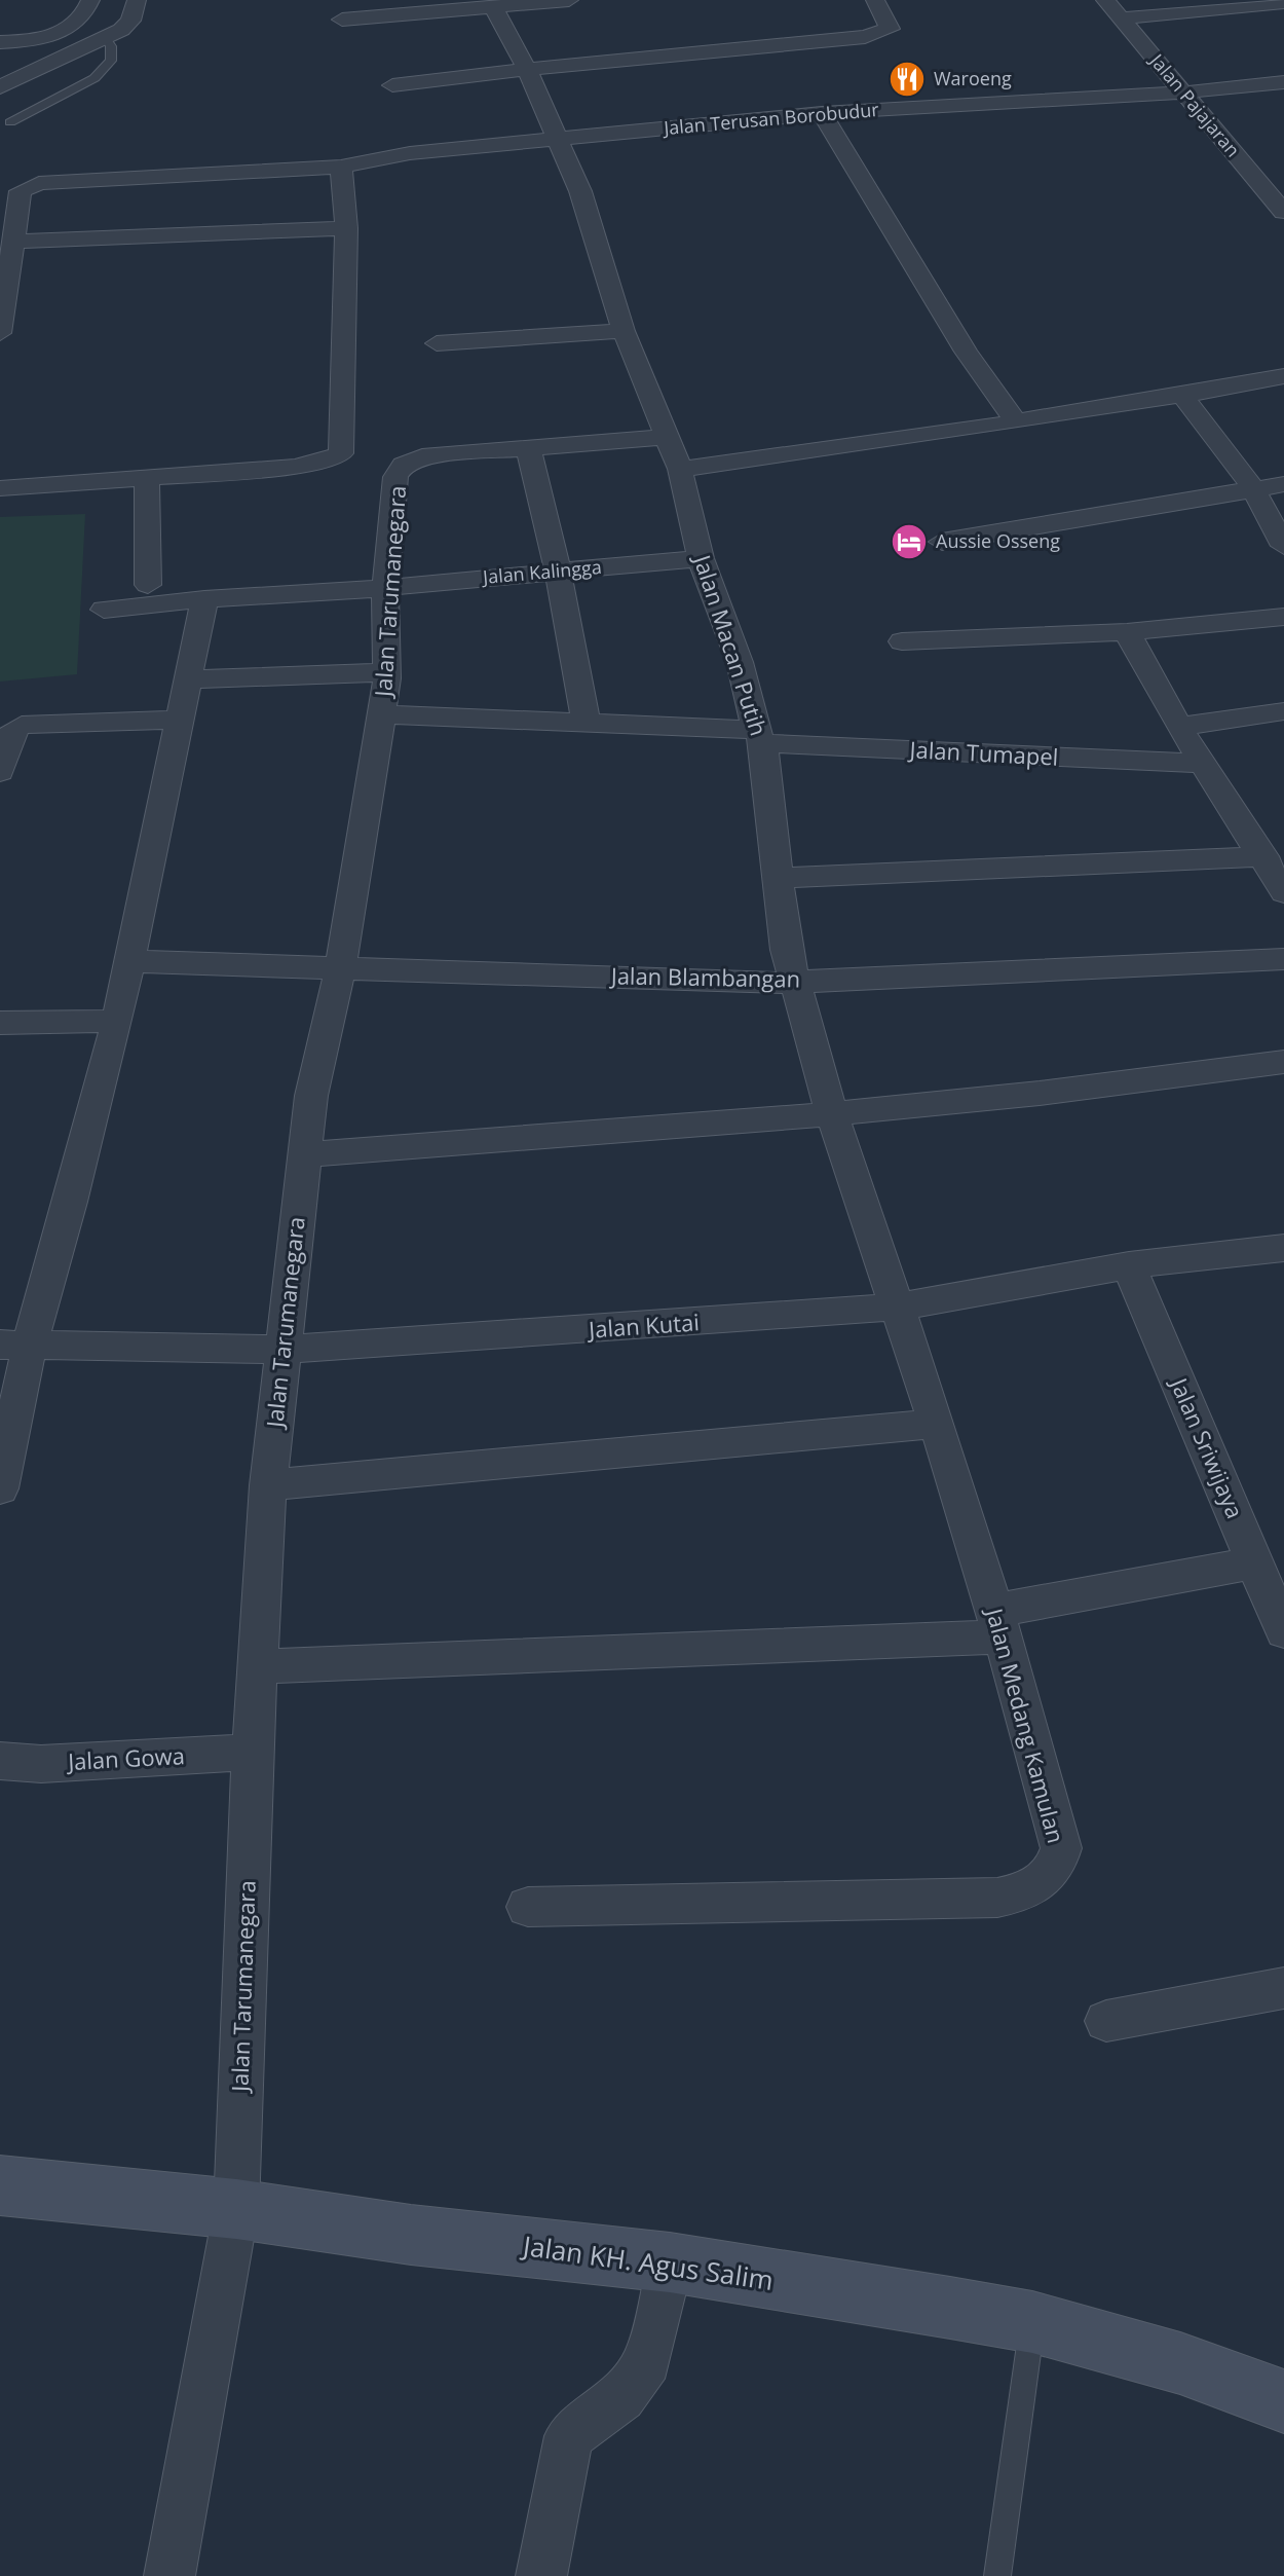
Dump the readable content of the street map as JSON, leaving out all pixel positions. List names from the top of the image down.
{
  "streets": {
    "street": [
      "Jalan Pajajaran",
      "Jalan Terusan Borobudur",
      "Jalan Kalingga",
      "Jalan Tarumanegara",
      "Jalan Macan Putih",
      "Jalan Tumapel",
      "Jalan Blambangan",
      "Jalan Kutai",
      "Jalan Sriwijaya",
      "Jalan Medang Kamulan",
      "Jalan Gowa",
      "Jalan KH. Agus Salim"
    ]
  },
  "crossings": [
    ["Jalan Pajajaran", "Jalan Terusan Borobudur"],
    ["Jalan Terusan Borobudur", "Jalan Macan Putih"],
    ["Jalan Kalingga", "Jalan Tarumanegara"],
    ["Jalan Kalingga", "Jalan Macan Putih"],
    ["Jalan Tarumanegara", "Jalan Tumapel"],
    ["Jalan Tarumanegara", "Jalan Blambangan"],
    ["Jalan Tarumanegara", "Jalan Kutai"],
    ["Jalan Tarumanegara", "Jalan Gowa"],
    ["Jalan Tarumanegara", "Jalan KH. Agus Salim"],
    ["Jalan Macan Putih", "Jalan Tumapel"],
    ["Jalan Macan Putih", "Jalan Blambangan"],
    ["Jalan Macan Putih", "Jalan Kutai"],
    ["Jalan Macan Putih", "Jalan Medang Kamulan"],
    ["Jalan Kutai", "Jalan Sriwijaya"],
    ["Jalan Kutai", "Jalan Medang Kamulan"]
  ],
  "places": {
    "restaurant": ["Waroeng"],
    "hotel": ["Aussie Osseng"]
  }
}
